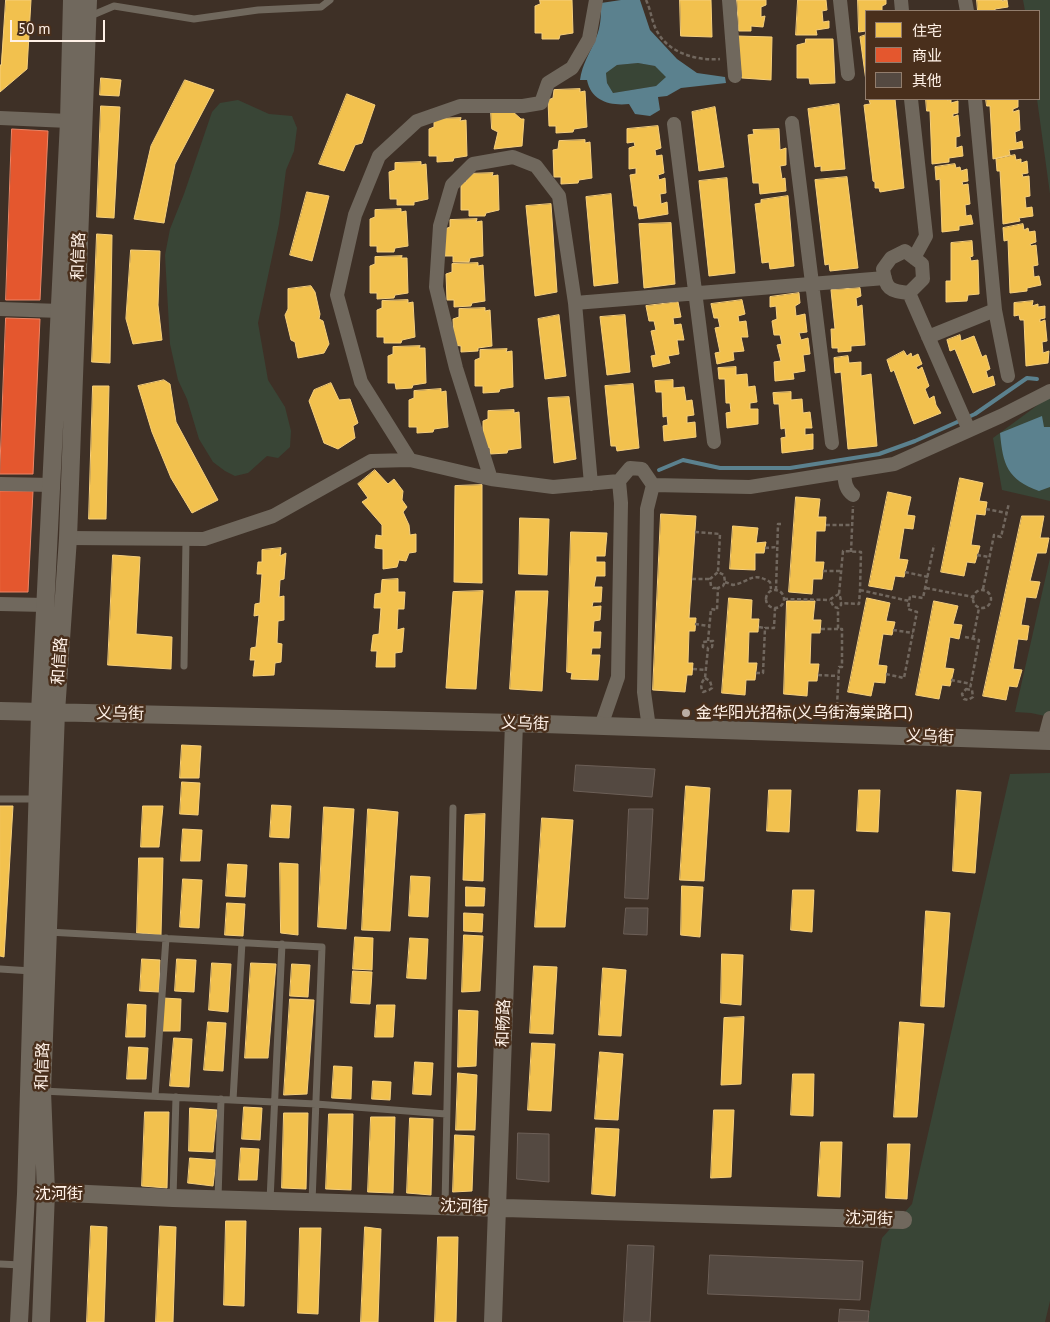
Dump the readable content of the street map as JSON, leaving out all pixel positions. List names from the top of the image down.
{
  "streets": {
    "street": [
      "和信路",
      "义乌街",
      "和畅路",
      "沈河街"
    ]
  },
  "crossings": [
    ["和信路", "义乌街"],
    ["和信路", "沈河街"],
    ["义乌街", "和畅路"],
    ["和畅路", "沈河街"]
  ],
  "places": ["金华阳光招标(义乌街海棠路口)"],
  "legend": ["住宅", "商业", "其他"],
  "scale_bar": "50 m"
}
